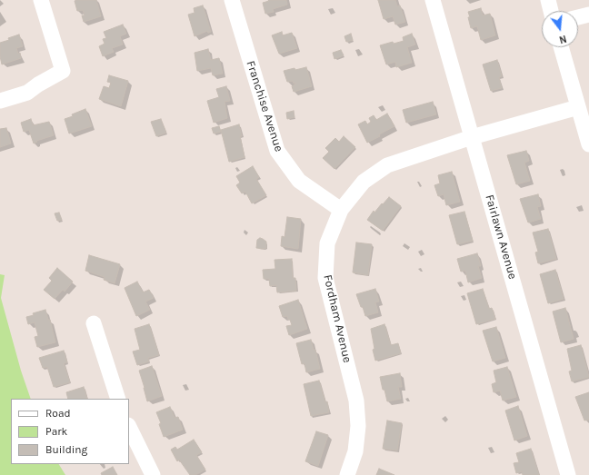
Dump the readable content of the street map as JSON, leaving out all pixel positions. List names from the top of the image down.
{
  "streets": {
    "street": ["Franchise Avenue", "Fairlawn Avenue", "Fordham Avenue"]
  },
  "crossings": [
    ["Franchise Avenue", "Fordham Avenue"],
    ["Fairlawn Avenue", "Fordham Avenue"]
  ],
  "legend": ["Road", "Park", "Building"],
  "north": "bottom"
}
